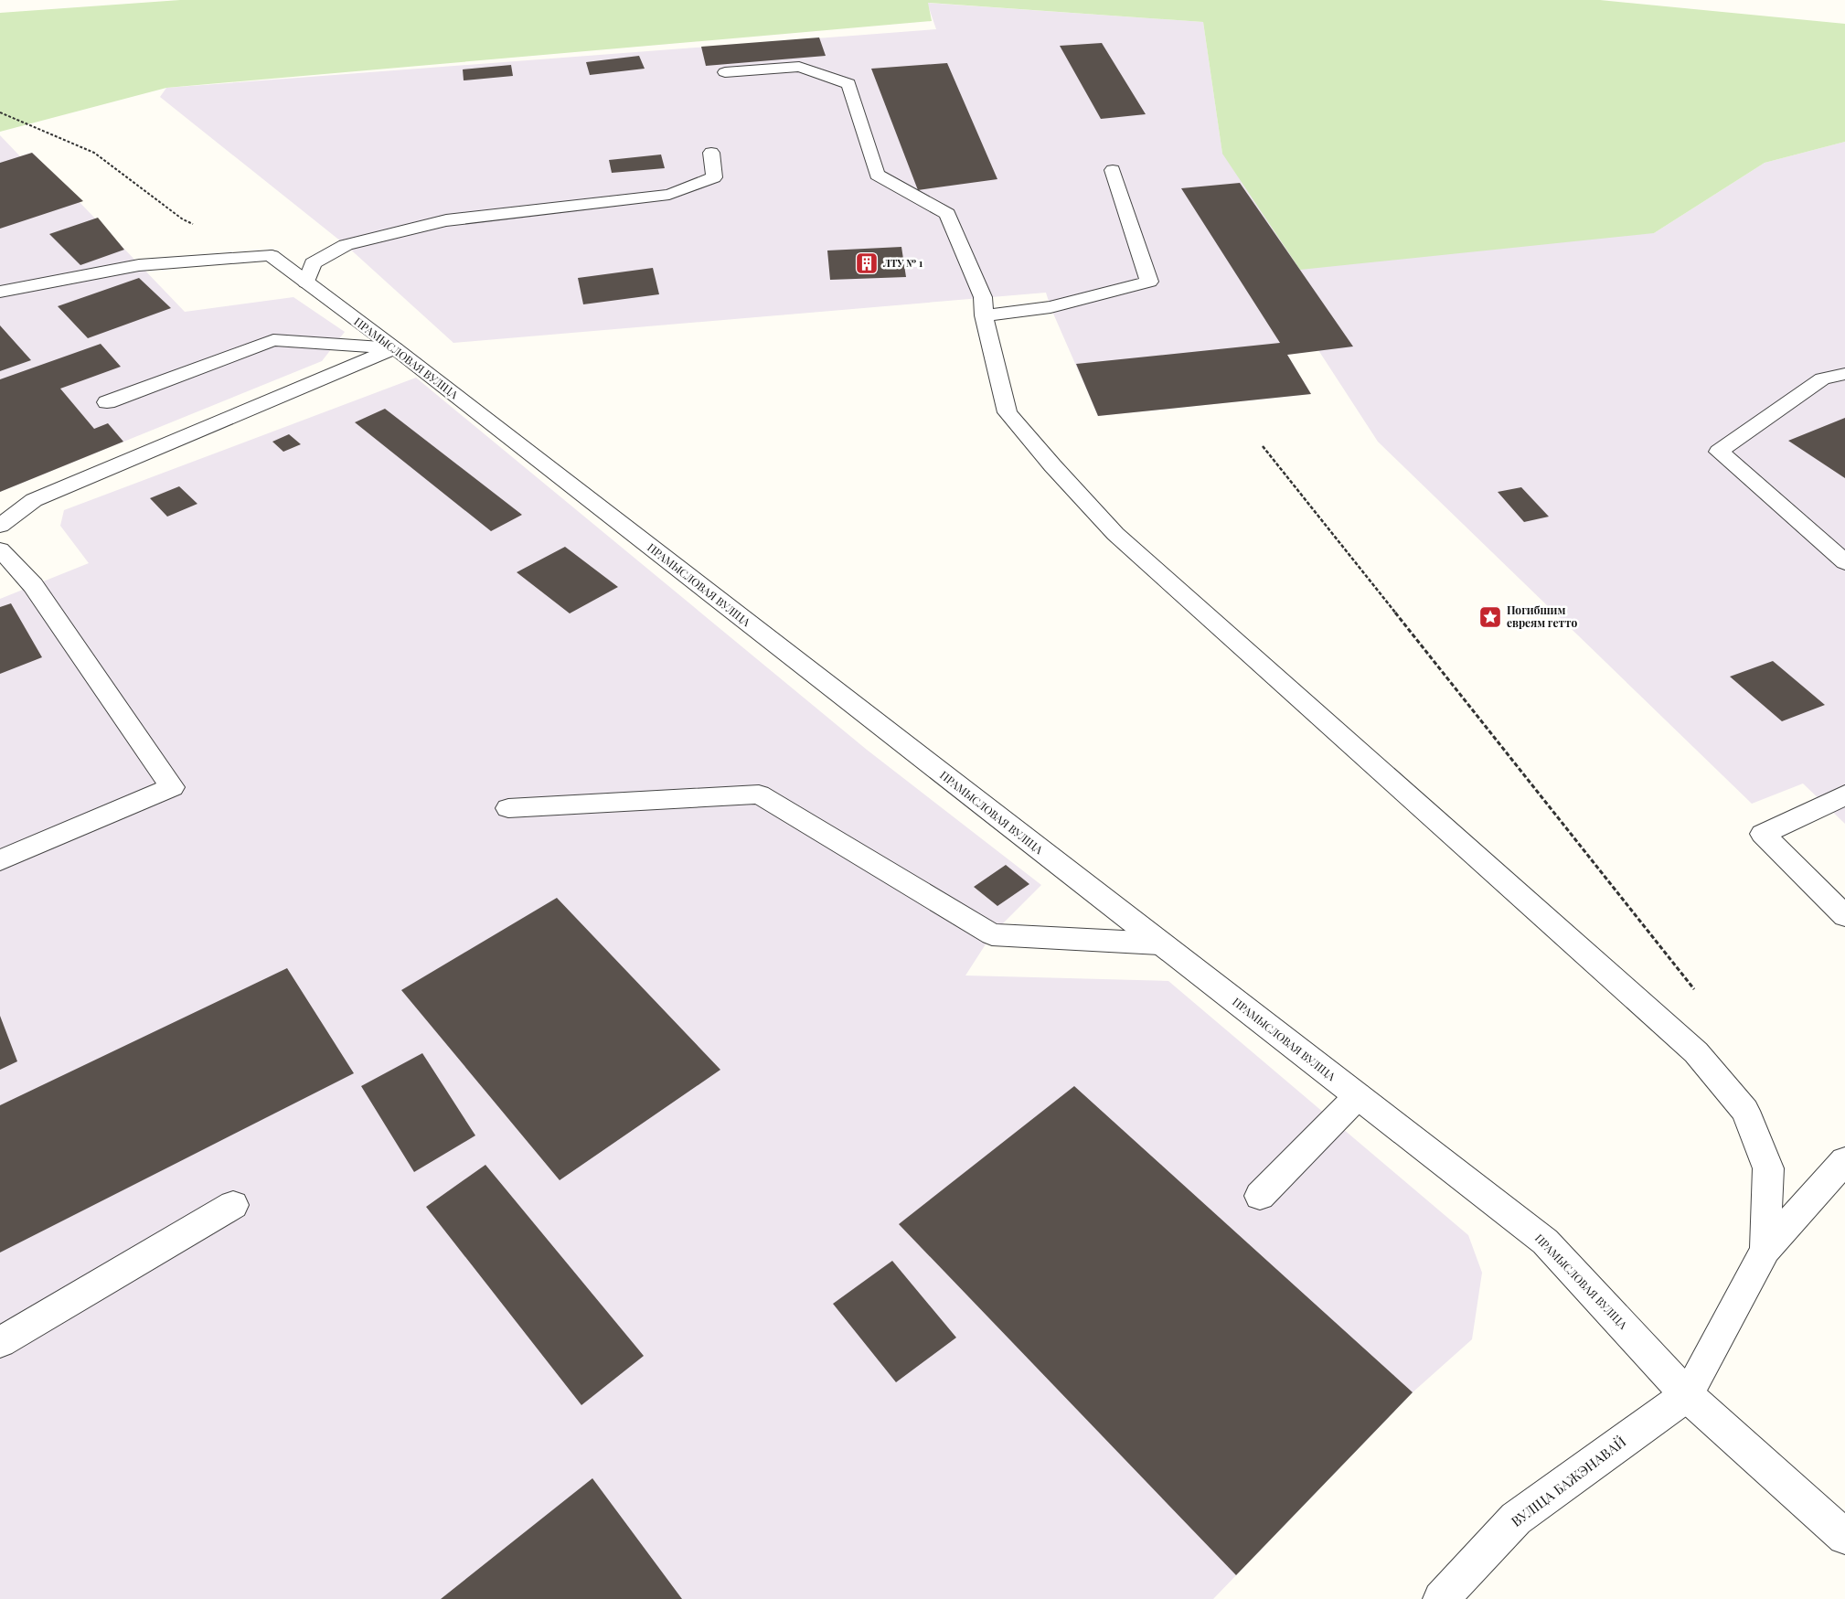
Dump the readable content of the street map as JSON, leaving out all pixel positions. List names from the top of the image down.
{
  "streets": {
    "street": ["ПРАМЫСЛОВАЯ ВУЛІЦА", "ВУЛІЦА БАЖЭНАВАЙ"]
  },
  "crossings": [
    ["ПРАМЫСЛОВАЯ ВУЛІЦА", "ВУЛІЦА БАЖЭНАВАЙ"]
  ],
  "places": {
    "building": ["ЛТУ № 1"],
    "place": ["Погибшим евреям гетто"]
  }
}
